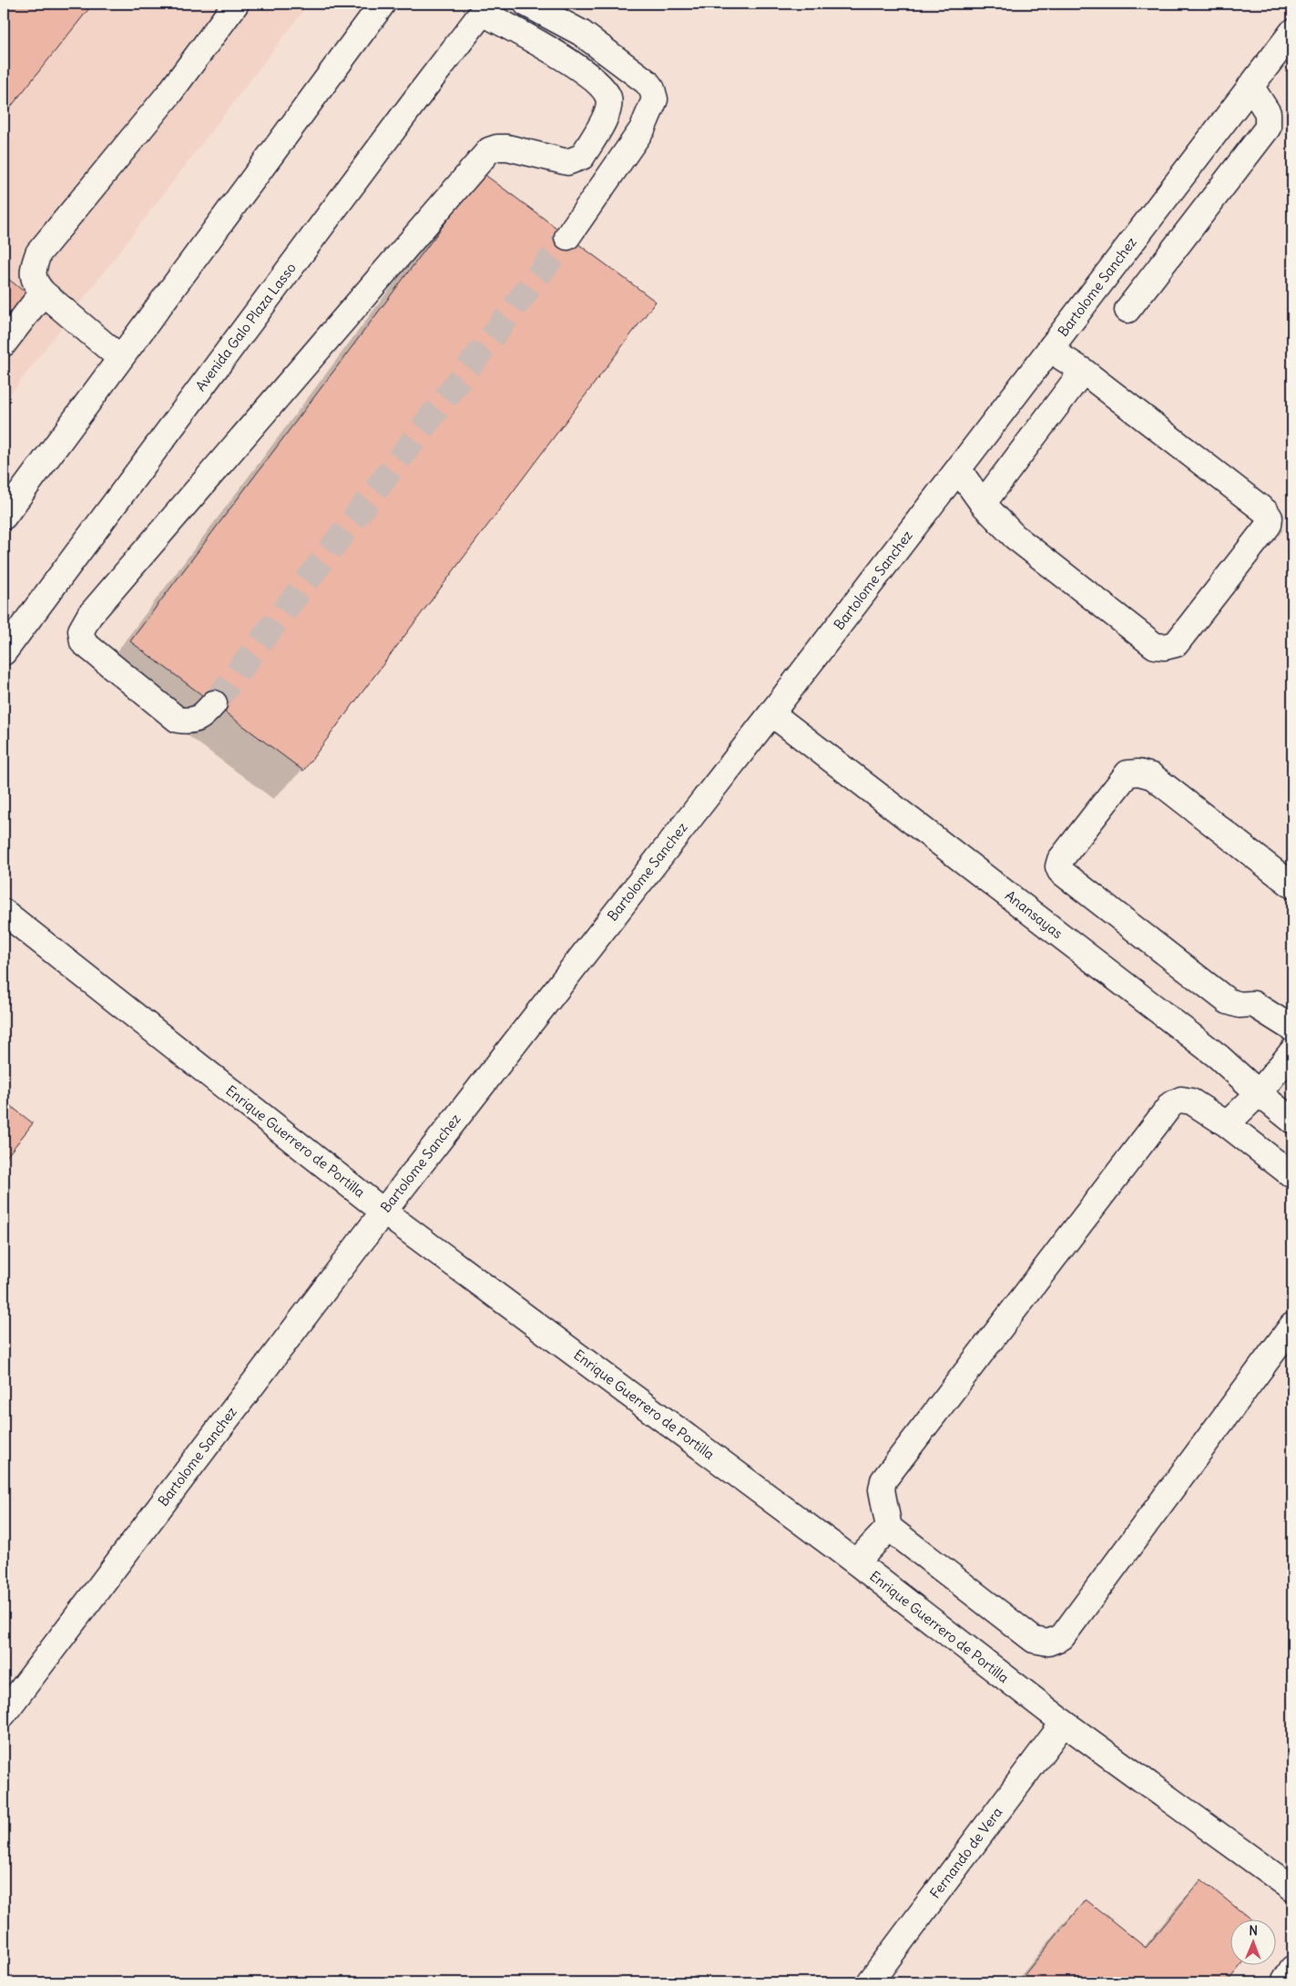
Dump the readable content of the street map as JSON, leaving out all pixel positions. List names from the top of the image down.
{
  "streets": {
    "street": [
      "Bartolome Sanchez",
      "Avenida Galo Plaza Lasso",
      "Anansayas",
      "Enrique Guerrero de Portilla",
      "Fernando de Vera"
    ]
  },
  "crossings": [
    ["Bartolome Sanchez", "Anansayas"],
    ["Bartolome Sanchez", "Enrique Guerrero de Portilla"],
    ["Enrique Guerrero de Portilla", "Fernando de Vera"]
  ],
  "north": "top"
}
